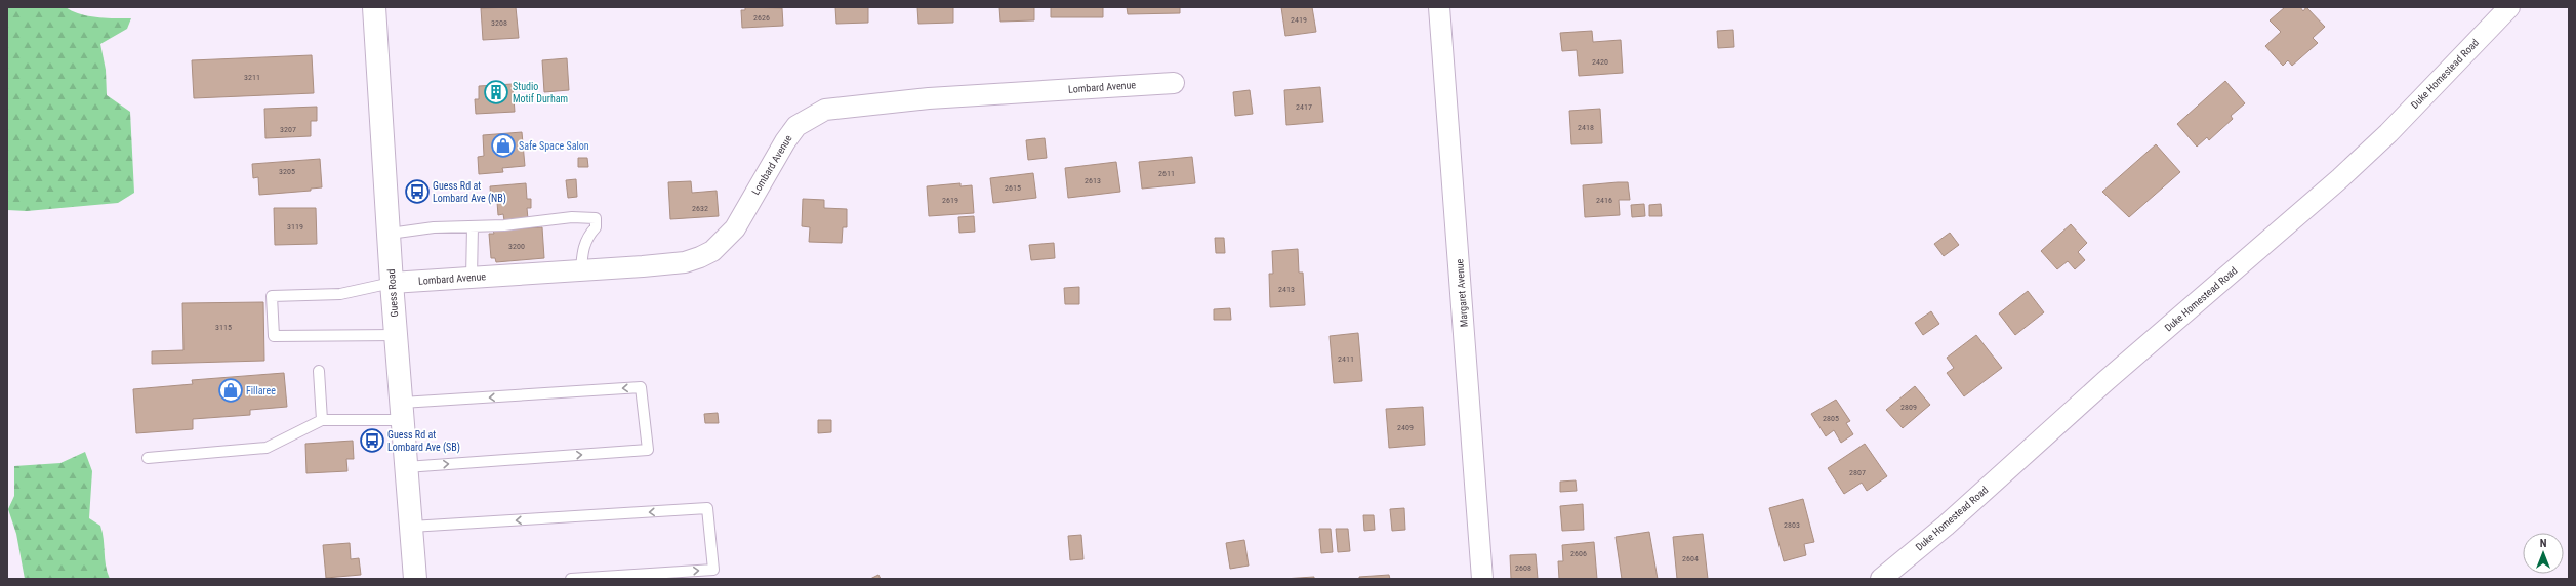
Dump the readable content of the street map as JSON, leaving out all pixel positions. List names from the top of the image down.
{
  "streets": {
    "main road": ["Guess Road"],
    "street": ["Duke Homestead Road", "Lombard Avenue", "Margaret Avenue"]
  },
  "crossings": [
    ["Lombard Avenue", "Guess Road"]
  ],
  "places": {
    "building": ["Studio Motif Durham"],
    "shop": ["Safe Space Salon", "Fillaree"],
    "bus stop": ["Guess Rd at Lombard Ave (NB)", "Guess Rd at Lombard Ave (SB)"]
  },
  "house_numbers": [
    "2626",
    "2419",
    "3208",
    "2420",
    "3211",
    "2417",
    "2418",
    "3207",
    "3205",
    "2611",
    "2613",
    "2615",
    "2619",
    "2416",
    "2632",
    "3119",
    "3200",
    "2413",
    "3115",
    "2411",
    "2809",
    "2805",
    "2409",
    "2807",
    "2803",
    "2606",
    "2604",
    "2608"
  ],
  "north": "top"
}
